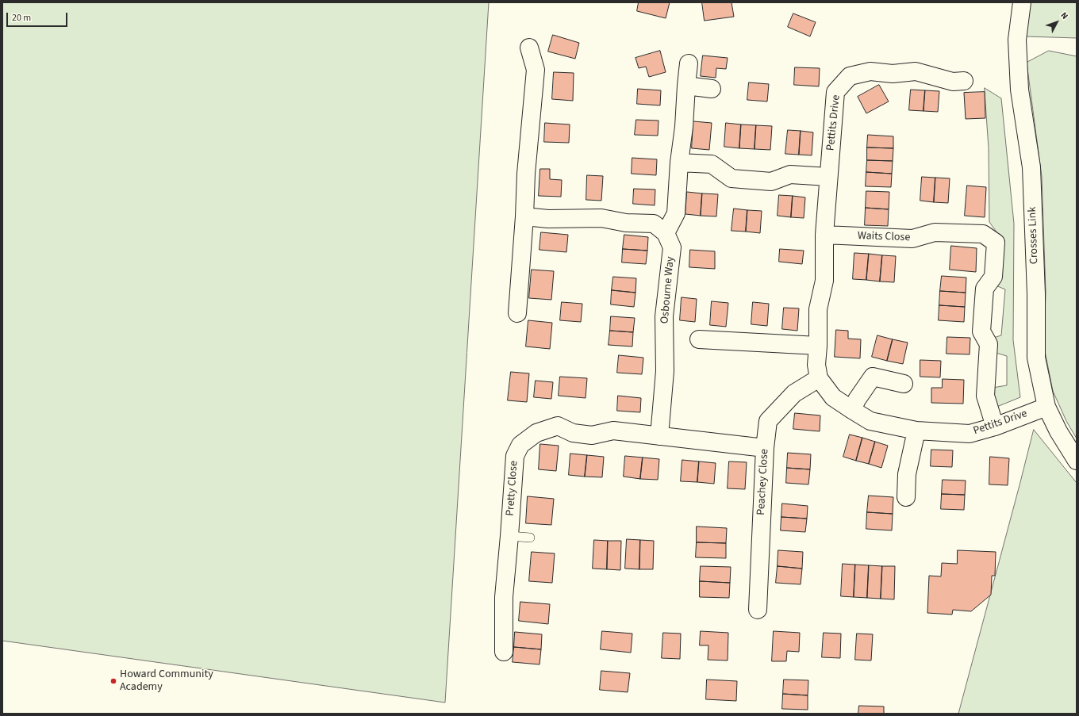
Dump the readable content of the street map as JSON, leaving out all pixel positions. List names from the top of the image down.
{
  "streets": {
    "street": [
      "Pettits Drive",
      "Crosses Link",
      "Waits Close",
      "Osbourne Way",
      "Peachey Close",
      "Pretty Close"
    ]
  },
  "crossings": [
    ["Pettits Drive", "Crosses Link"],
    ["Pettits Drive", "Waits Close"],
    ["Pettits Drive", "Peachey Close"],
    ["Osbourne Way", "Pretty Close"],
    ["Peachey Close", "Pretty Close"]
  ],
  "places": ["Howard Community Academy"],
  "scale_bar": "20 m",
  "north": "top right"
}
